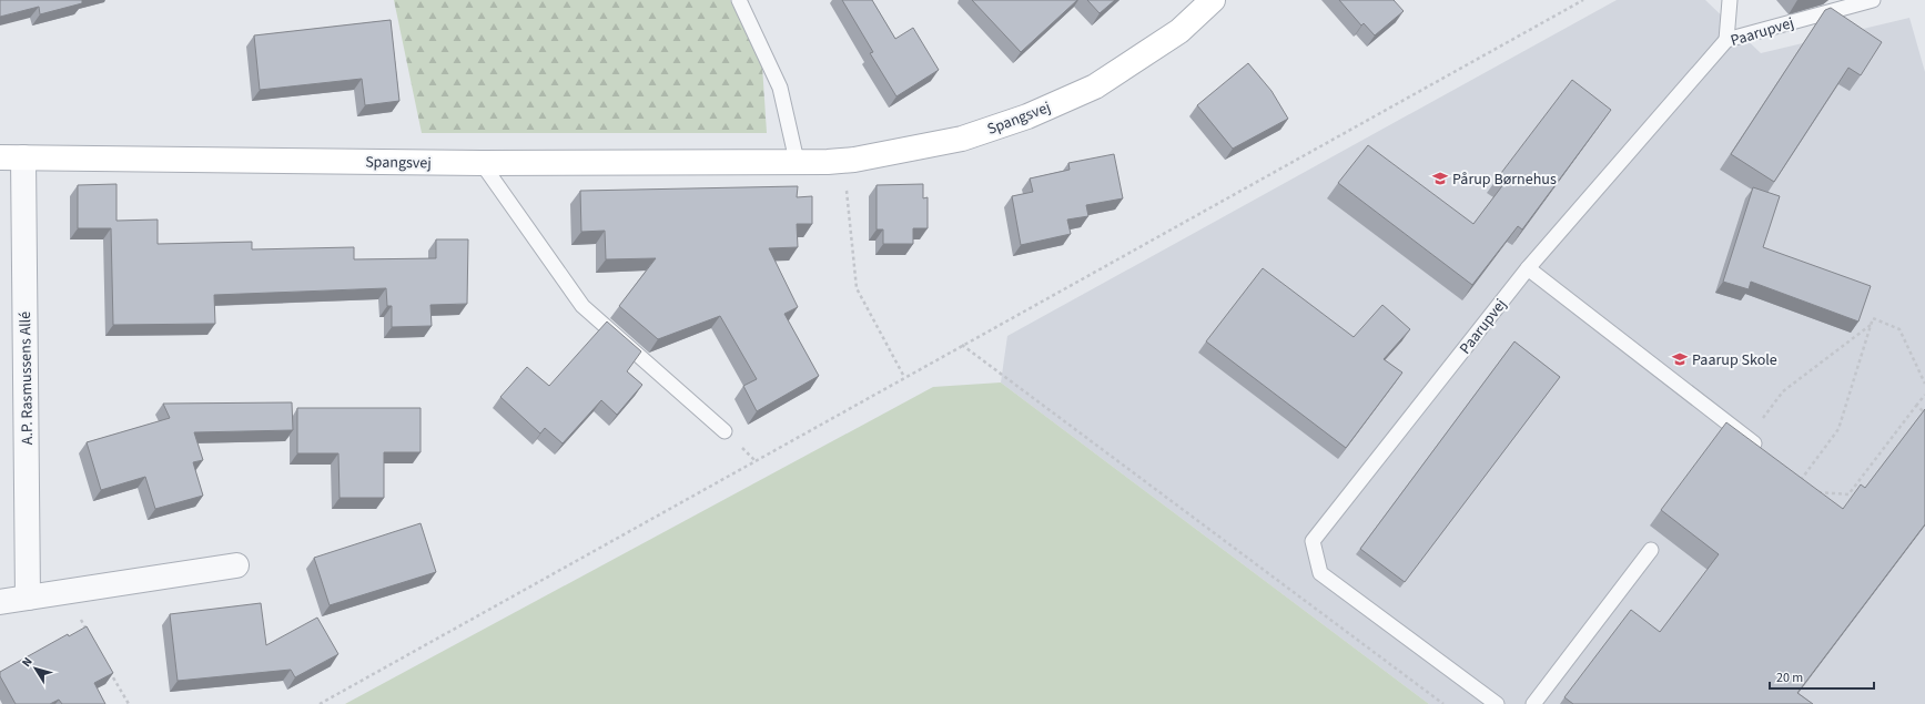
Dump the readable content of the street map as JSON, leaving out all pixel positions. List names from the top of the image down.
{
  "streets": {
    "street": ["Spangsvej", "A.P. Rasmussens Allé"],
    "lane": ["Paarupvej"]
  },
  "crossings": [
    ["Spangsvej", "A.P. Rasmussens Allé"]
  ],
  "places": {
    "school or university": ["Pårup Børnehus", "Paarup Skole"]
  },
  "scale_bar": "20 m",
  "north": "top left"
}
